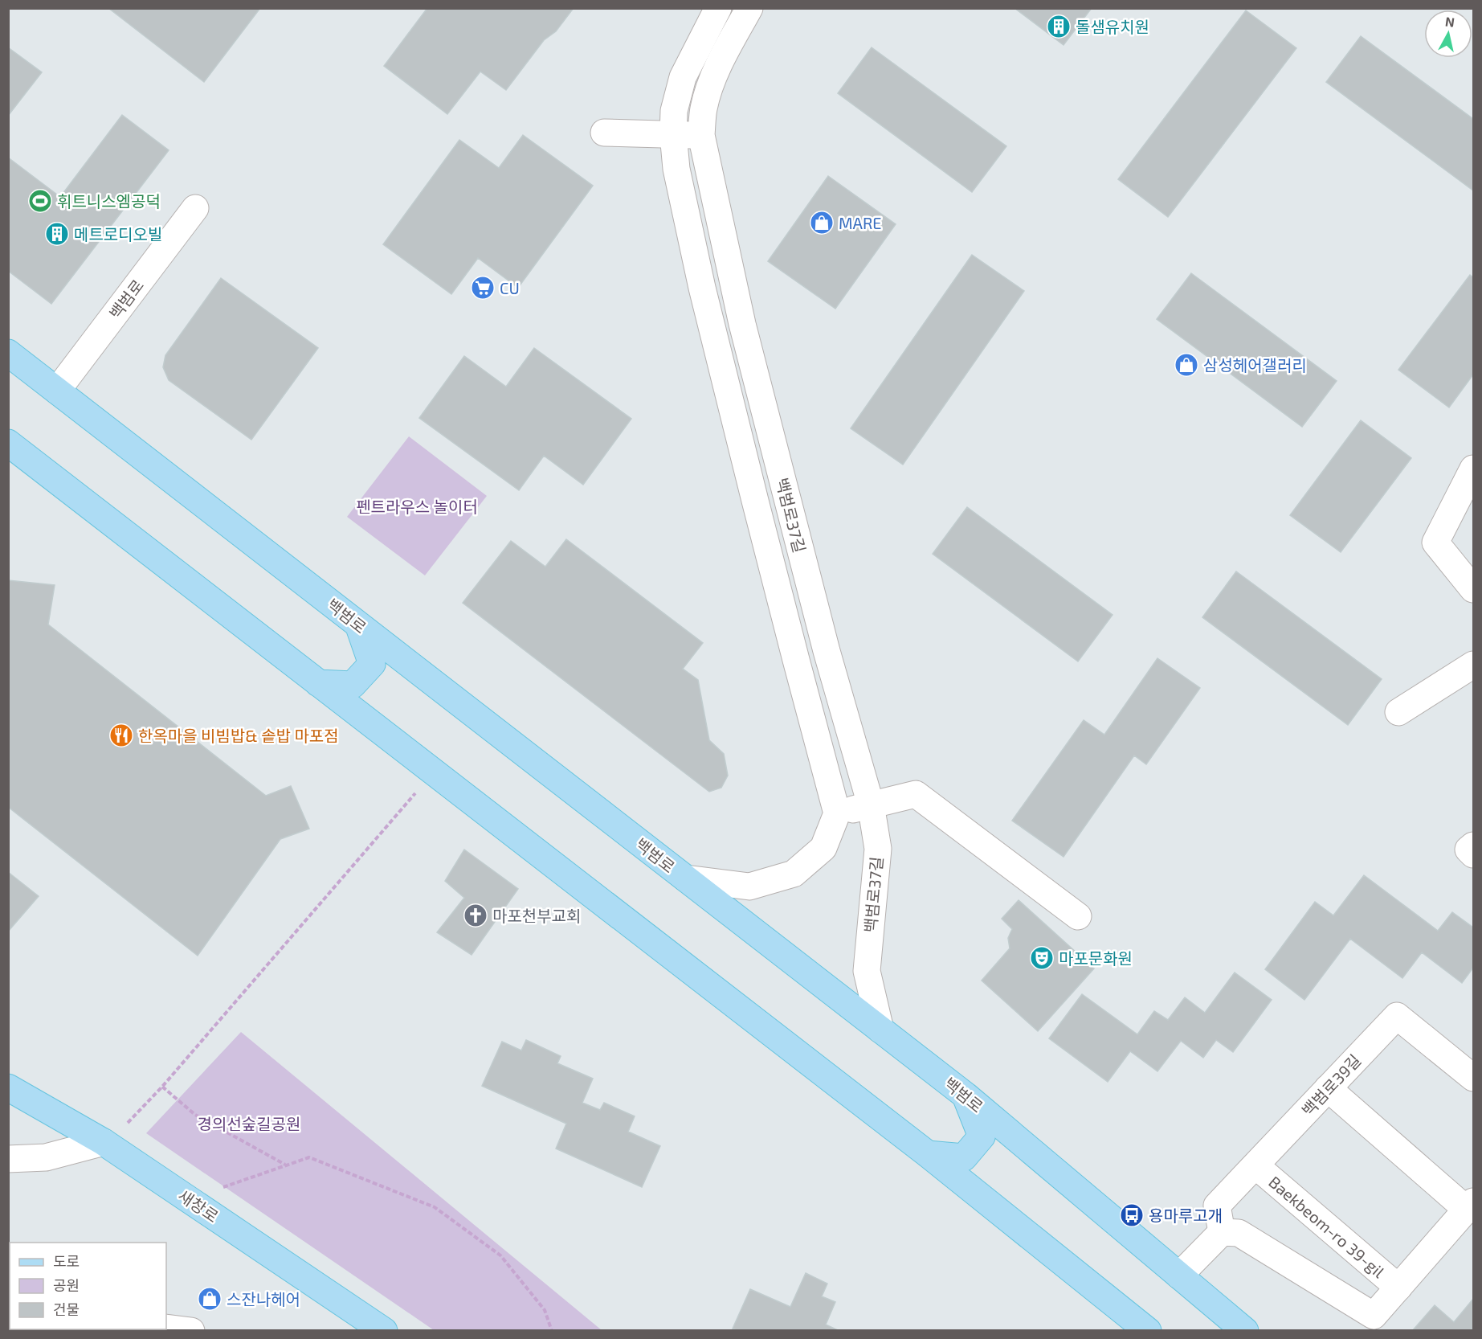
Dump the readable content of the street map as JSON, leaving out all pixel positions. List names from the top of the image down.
{
  "streets": {
    "main road": ["백범로", "새창로"],
    "street": ["백범로37길", "백범로39길", "Baekbeom-ro 39-gil"]
  },
  "crossings": [
    ["백범로", "백범로37길"],
    ["백범로39길", "Baekbeom-ro 39-gil"]
  ],
  "parks": ["펜트라우스 놀이터", "경의선숲길공원"],
  "places": {
    "building": ["돌샘유치원", "메트로디오빌"],
    "sports": ["휘트니스엠공덕"],
    "shop": ["MARE", "삼성헤어갤러리", "스잔나헤어"],
    "supermarket": ["CU"],
    "restaurant": ["한옥마을 비빔밥& 솥밥 마포점"],
    "church": ["마포천부교회"],
    "theatre": ["마포문화원"],
    "bus stop": ["용마루고개"]
  },
  "legend": ["도로", "공원", "건물"],
  "north": "top"
}
